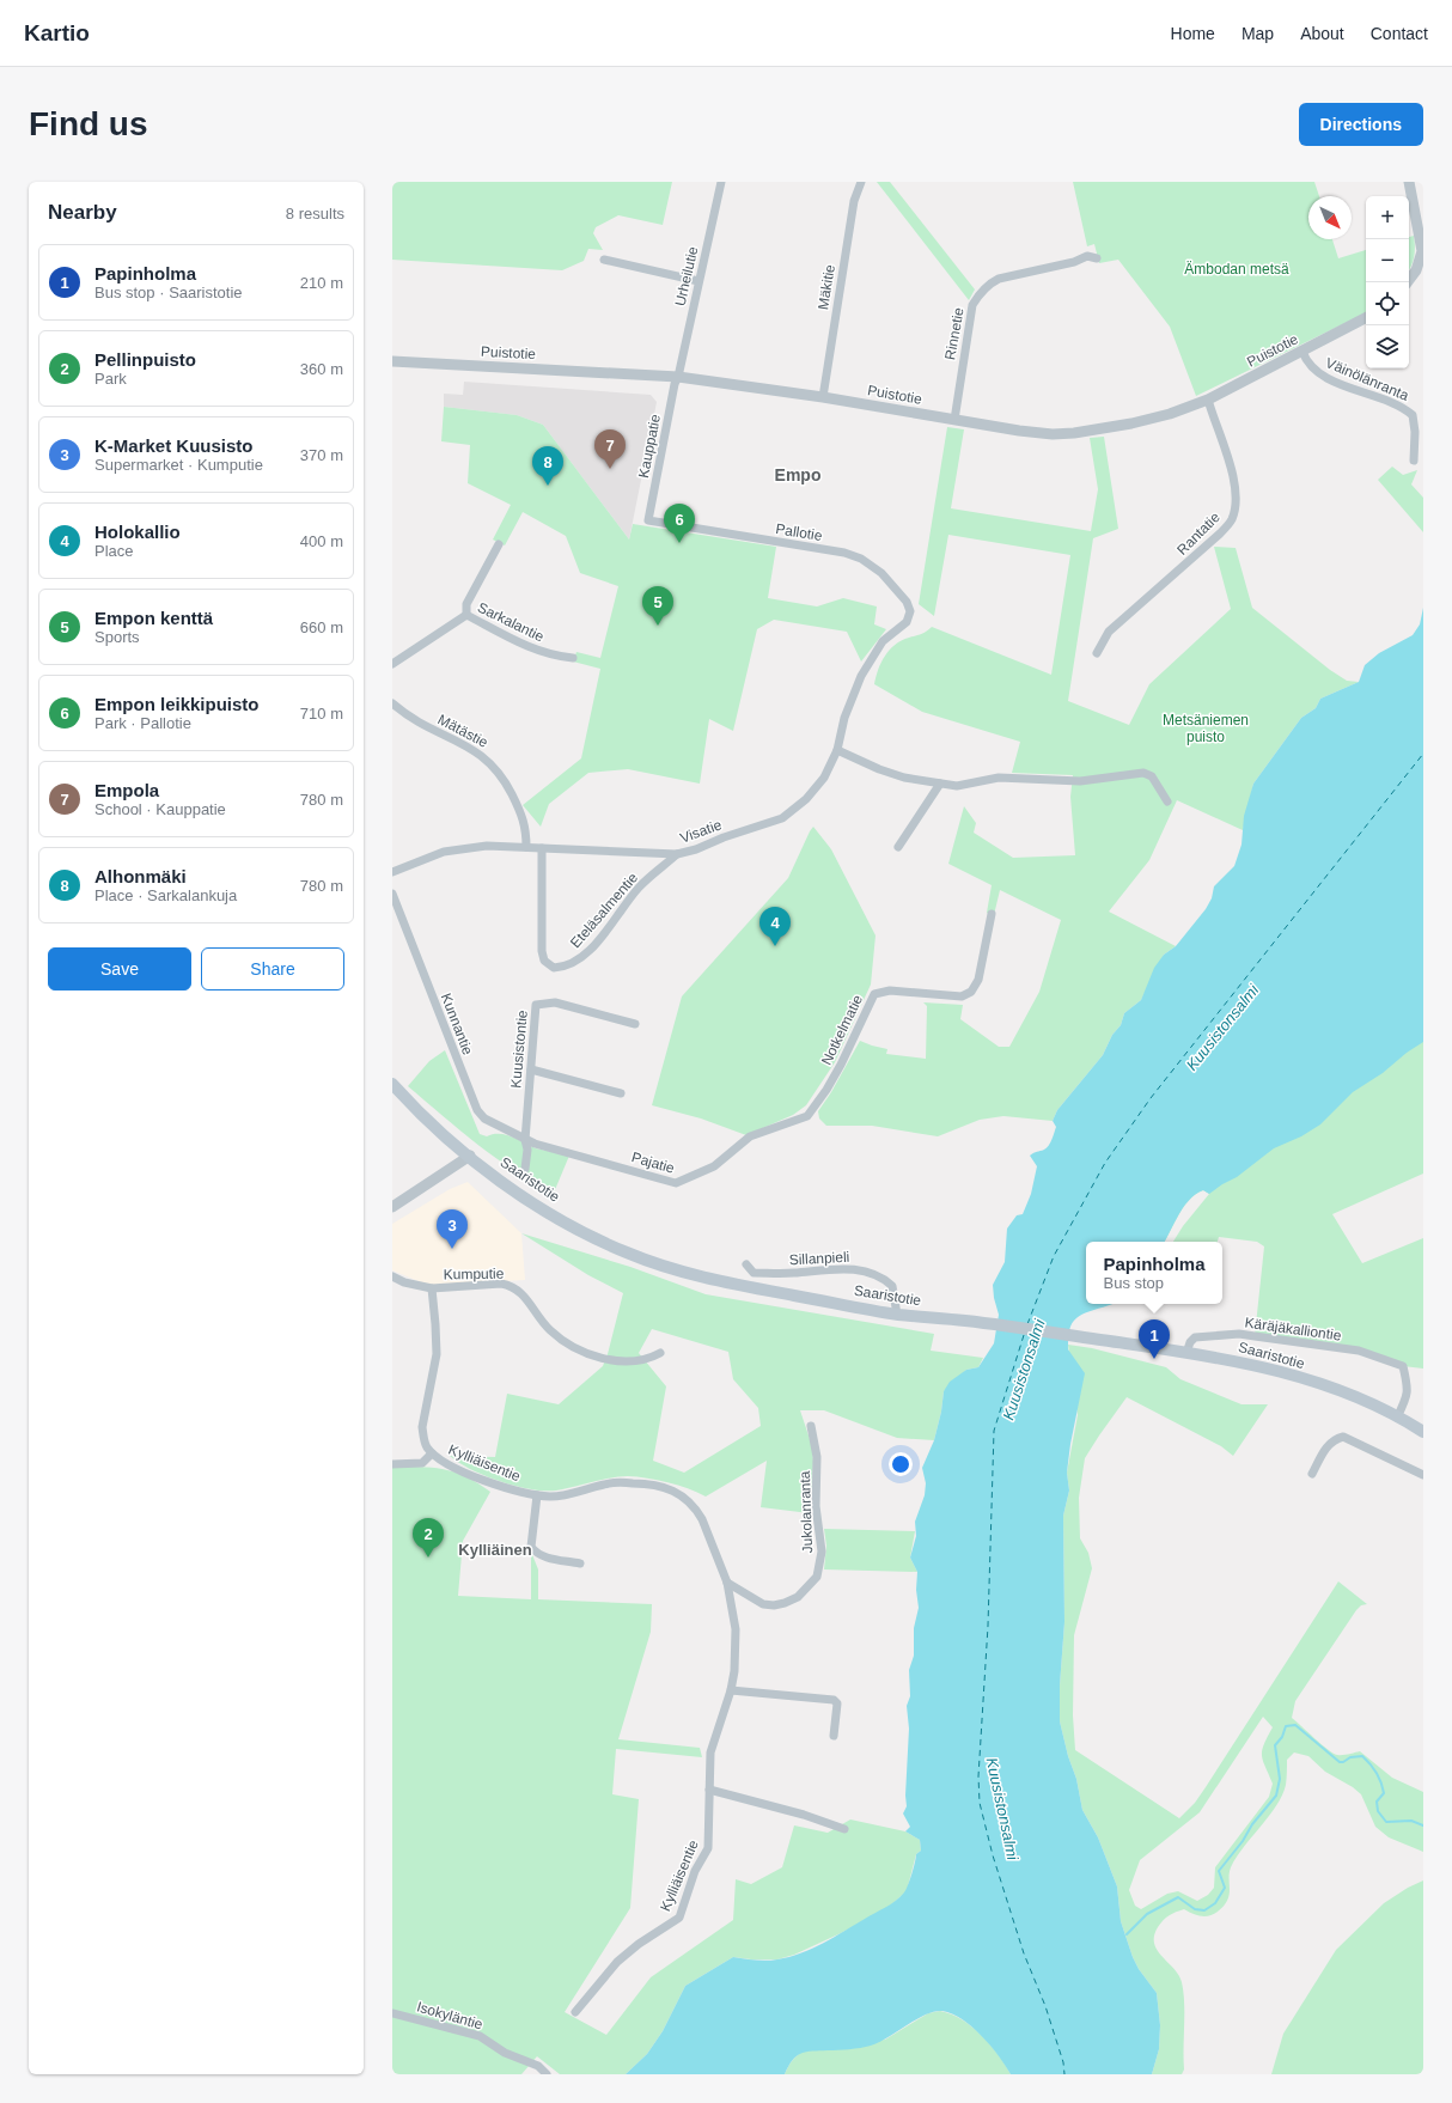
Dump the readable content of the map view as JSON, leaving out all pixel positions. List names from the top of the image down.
{
  "streets": {
    "main road": ["Saaristotie"],
    "street": [
      "Urheilutie",
      "Mäkitie",
      "Rinnetie",
      "Puistotie",
      "Väinölänranta",
      "Kauppatie",
      "Pallotie",
      "Rantatie",
      "Sarkalantie",
      "Mätästie",
      "Visatie",
      "Eteläsalmentie",
      "Kunnantie",
      "Notkelmatie",
      "Kuusistontie",
      "Pajatie",
      "Sillanpieli",
      "Kumputie",
      "Käräjäkalliontie",
      "Kylliäisentie",
      "Jukolanranta",
      "Isokyläntie"
    ]
  },
  "crossings": [
    ["Urheilutie", "Puistotie"],
    ["Urheilutie", "Kauppatie"],
    ["Mäkitie", "Puistotie"],
    ["Rinnetie", "Puistotie"],
    ["Puistotie", "Väinölänranta"],
    ["Puistotie", "Kauppatie"],
    ["Puistotie", "Rantatie"],
    ["Kauppatie", "Pallotie"],
    ["Pallotie", "Visatie"],
    ["Mätästie", "Visatie"],
    ["Visatie", "Eteläsalmentie"],
    ["Kunnantie", "Kuusistontie"],
    ["Kunnantie", "Pajatie"],
    ["Notkelmatie", "Pajatie"],
    ["Kuusistontie", "Pajatie"],
    ["Saaristotie", "Sillanpieli"],
    ["Saaristotie", "Käräjäkalliontie"],
    ["Kumputie", "Kylliäisentie"],
    ["Kylliäisentie", "Jukolanranta"]
  ],
  "districts": ["Empo", "Kylliäinen"],
  "water": ["Kuusistonsalmi"],
  "parks": ["Ämbodan metsä", "Metsäniemen puisto"],
  "north": "bottom right",
  "page": {
    "header": "Kartio",
    "nav": [
      "Home",
      "Map",
      "About",
      "Contact"
    ],
    "buttons": [
      "Directions",
      ["Save", "Share"]
    ],
    "title": "Find us",
    "heading": ["Nearby", "8 results"],
    "map_buttons": ["+", "−"],
    "list": [
      {
        "mark": "1",
        "name": "Papinholma",
        "note": "Bus stop · Saaristotie",
        "value": "210 m"
      },
      {
        "mark": "2",
        "name": "Pellinpuisto",
        "note": "Park",
        "value": "360 m"
      },
      {
        "mark": "3",
        "name": "K-Market Kuusisto",
        "note": "Supermarket · Kumputie",
        "value": "370 m"
      },
      {
        "mark": "4",
        "name": "Holokallio",
        "note": "Place",
        "value": "400 m"
      },
      {
        "mark": "5",
        "name": "Empon kenttä",
        "note": "Sports",
        "value": "660 m"
      },
      {
        "mark": "6",
        "name": "Empon leikkipuisto",
        "note": "Park · Pallotie",
        "value": "710 m"
      },
      {
        "mark": "7",
        "name": "Empola",
        "note": "School · Kauppatie",
        "value": "780 m"
      },
      {
        "mark": "8",
        "name": "Alhonmäki",
        "note": "Place · Sarkalankuja",
        "value": "780 m"
      }
    ],
    "pins": [
      "7",
      "8",
      "6",
      "5",
      "4",
      "3",
      "1",
      "2"
    ],
    "popup": ["Papinholma", "Bus stop"]
  }
}
